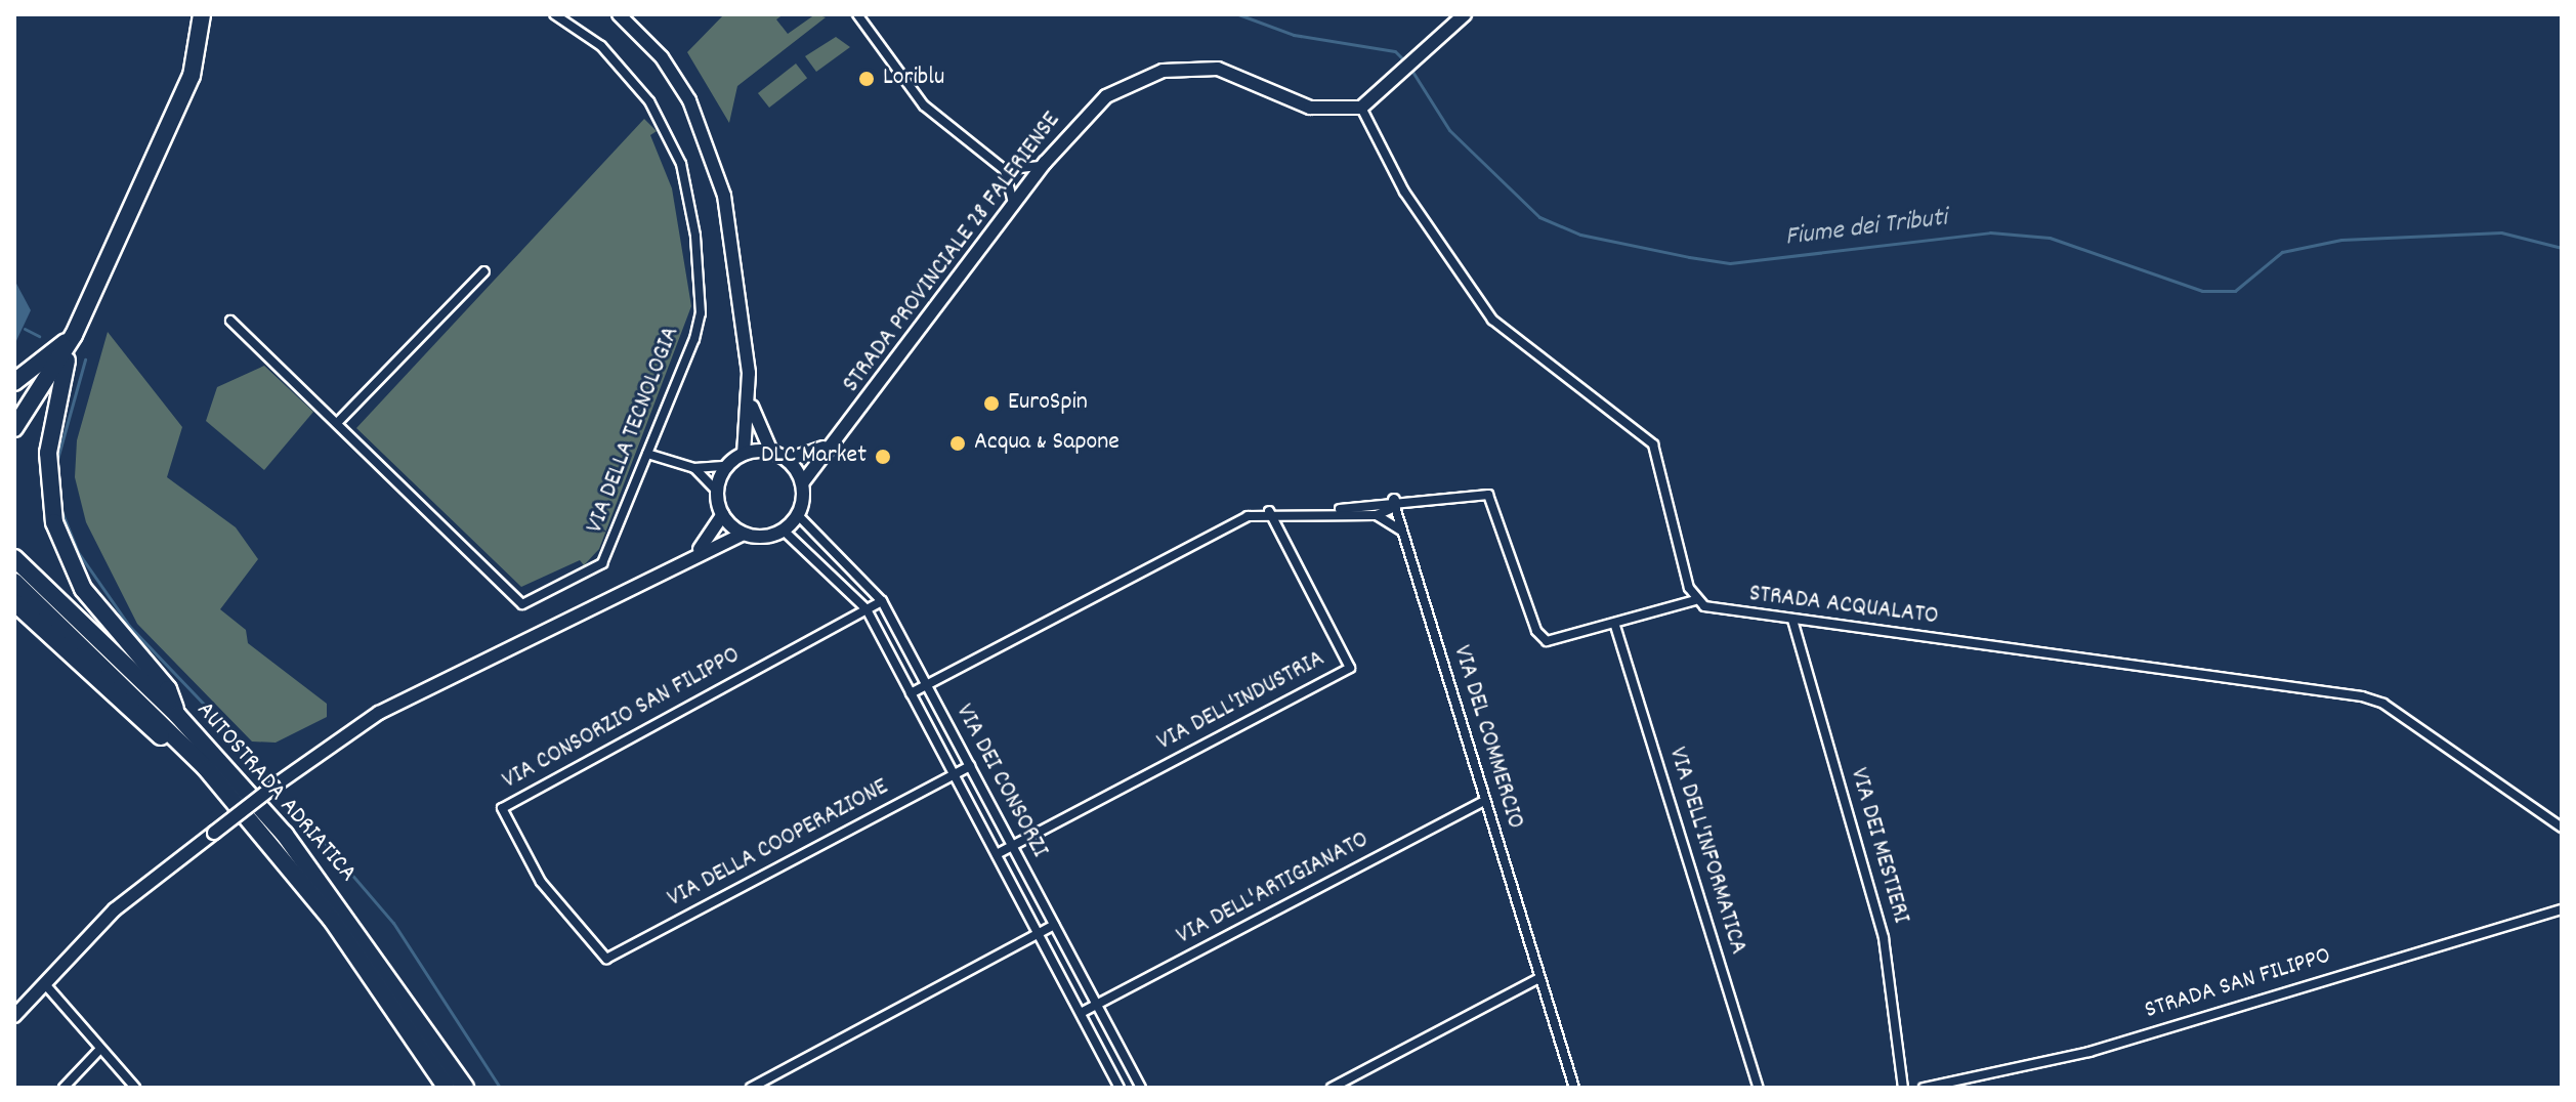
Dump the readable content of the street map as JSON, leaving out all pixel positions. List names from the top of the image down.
{
  "streets": {
    "highway": ["AUTOSTRADA ADRIATICA"],
    "main road": ["STRADA PROVINCIALE 28 FALERIENSE"],
    "street": [
      "VIA DELLA TECNOLOGIA",
      "STRADA ACQUALATO",
      "VIA DELL'INDUSTRIA",
      "VIA CONSORZIO SAN FILIPPO",
      "VIA DEL COMMERCIO",
      "VIA DEI CONSORZI",
      "VIA DELLA COOPERAZIONE",
      "VIA DEI MESTIERI",
      "VIA DELL'INFORMATICA",
      "VIA DELL'ARTIGIANATO",
      "STRADA SAN FILIPPO"
    ]
  },
  "crossings": [
    ["STRADA PROVINCIALE 28 FALERIENSE", "VIA DEI CONSORZI"],
    ["STRADA ACQUALATO", "VIA DEI MESTIERI"],
    ["VIA DELL'INDUSTRIA", "VIA DEI CONSORZI"],
    ["VIA CONSORZIO SAN FILIPPO", "VIA DEI CONSORZI"],
    ["VIA CONSORZIO SAN FILIPPO", "VIA DELLA COOPERAZIONE"],
    ["VIA DEL COMMERCIO", "VIA DELL'ARTIGIANATO"],
    ["VIA DEI CONSORZI", "VIA DELLA COOPERAZIONE"],
    ["VIA DEI CONSORZI", "VIA DELL'ARTIGIANATO"]
  ],
  "water": ["Fiume dei Tributi"],
  "places": [
    "Loriblu",
    "EuroSpin",
    "Acqua & Sapone",
    "DLC Market"
  ]
}
